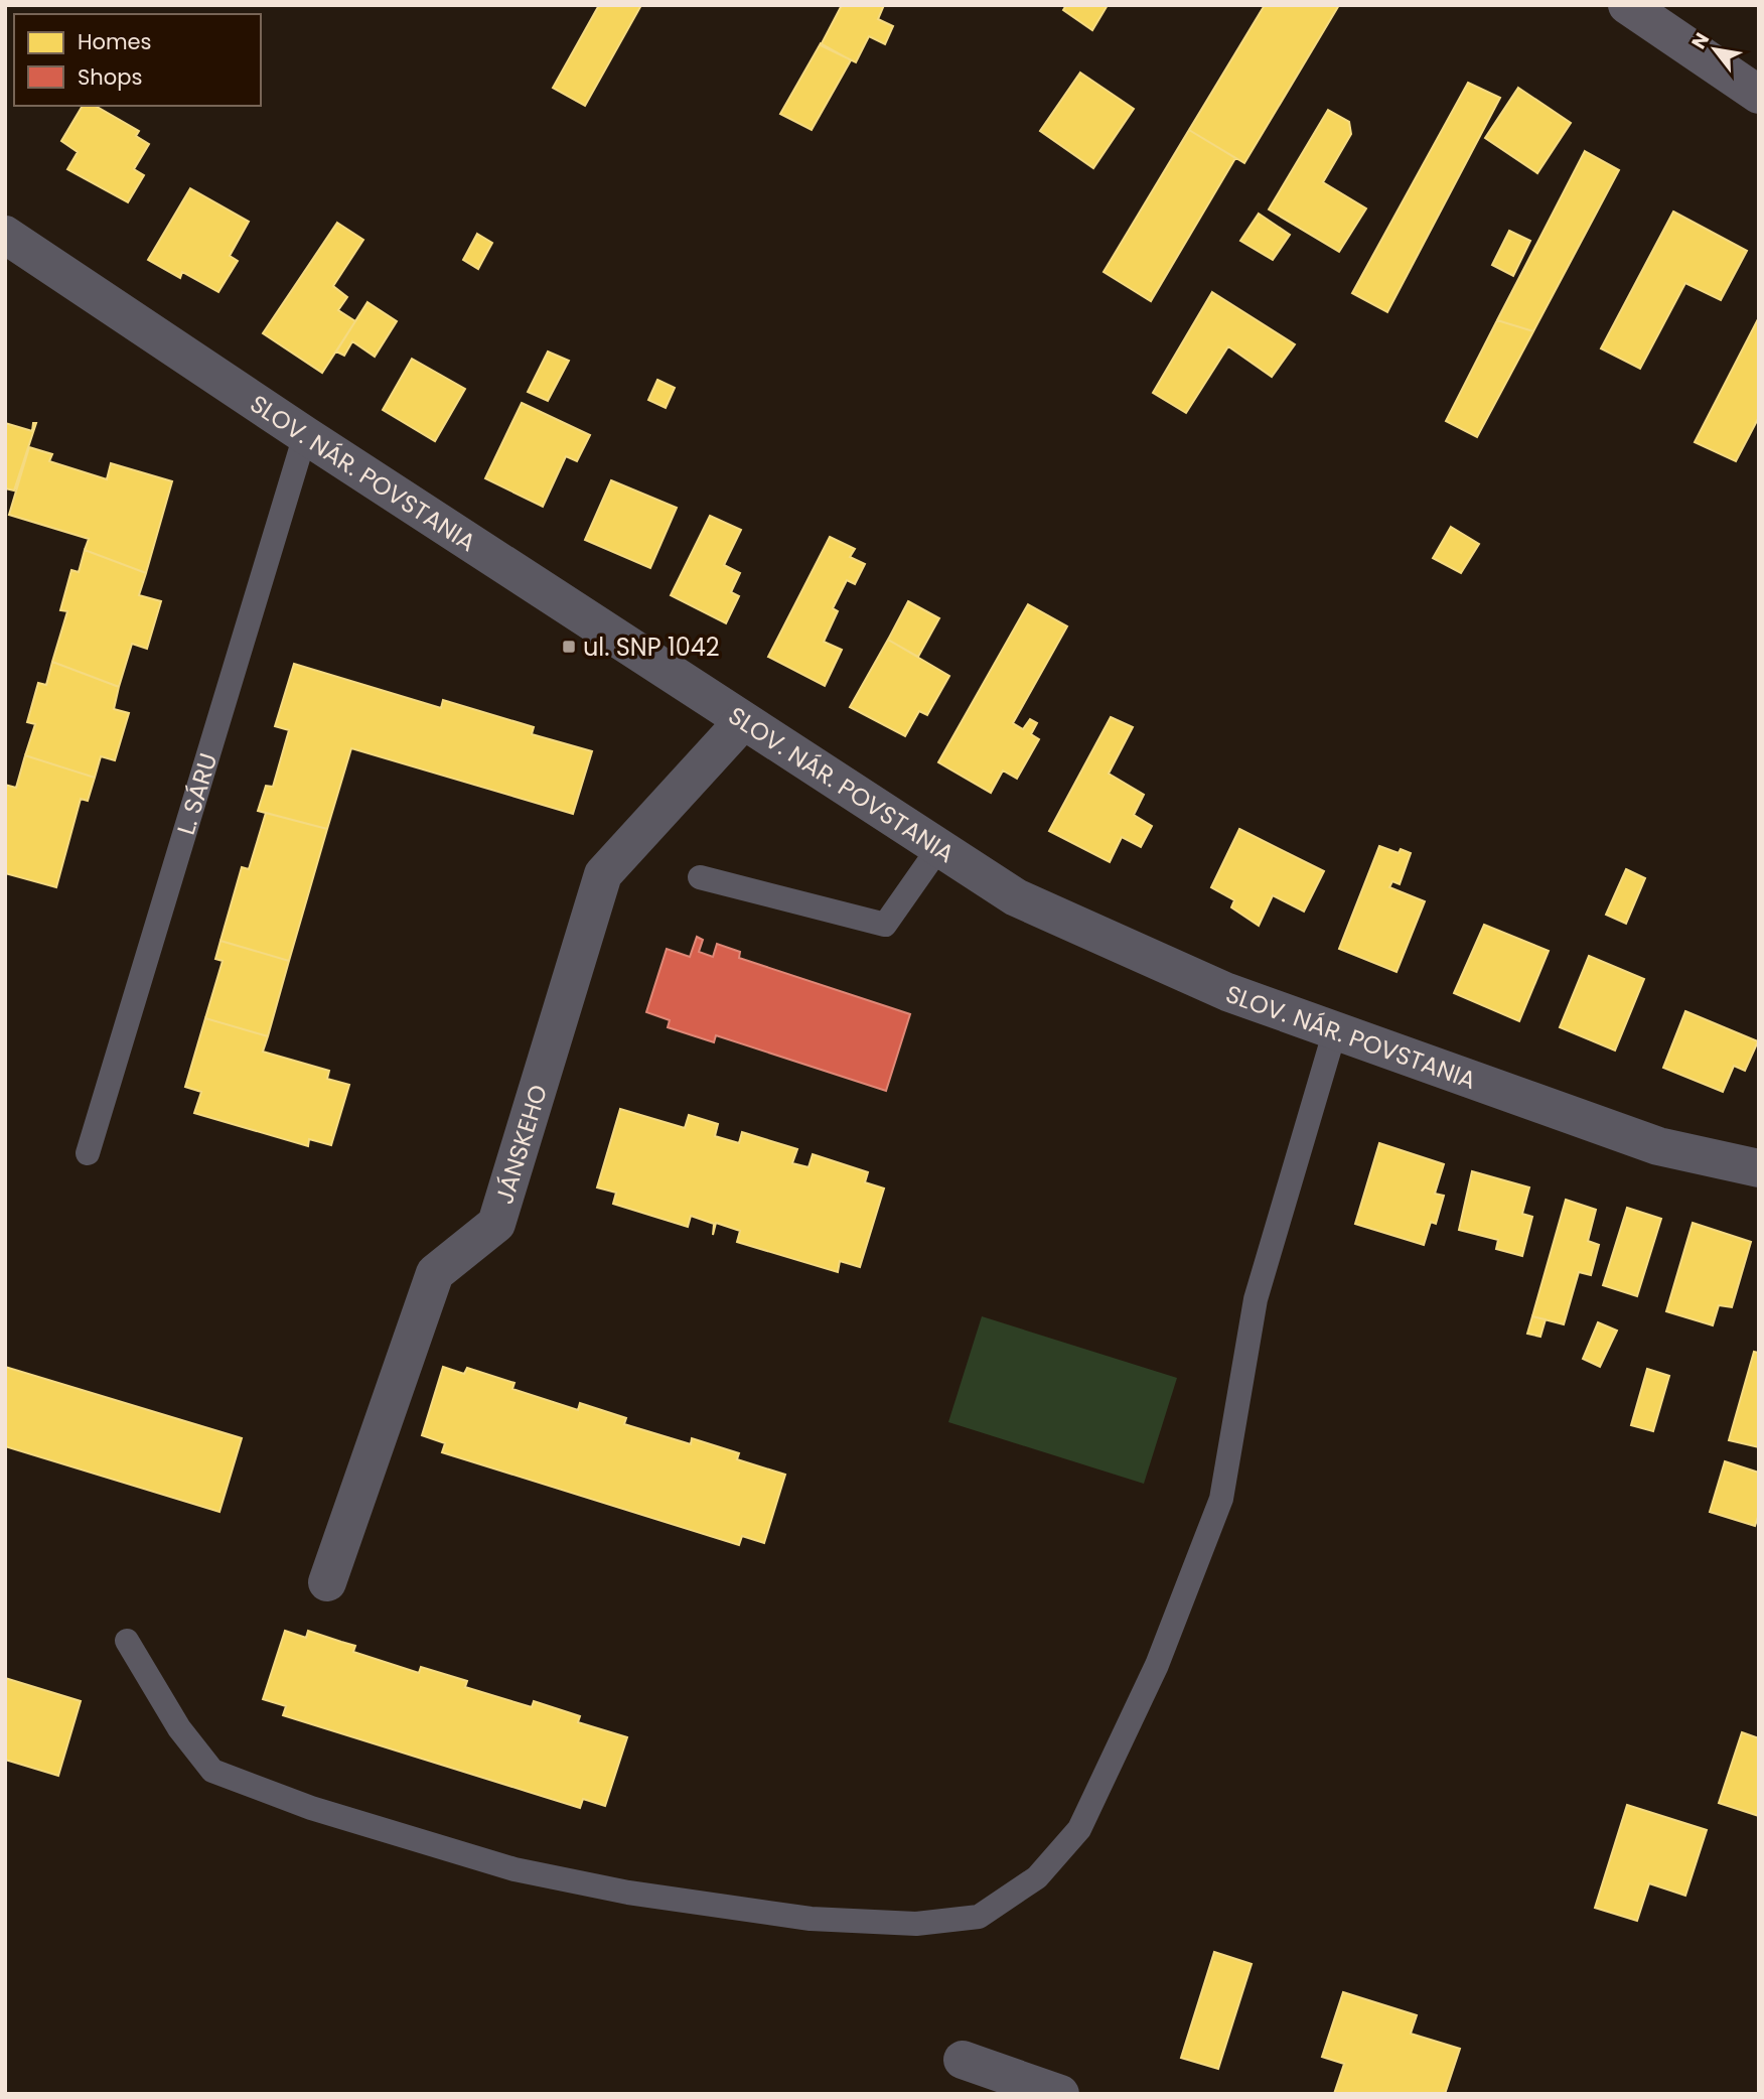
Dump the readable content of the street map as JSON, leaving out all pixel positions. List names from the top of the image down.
{
  "streets": {
    "street": ["SLOV. NÁR. POVSTANIA", "JÁNSKEHO"],
    "lane": ["L. SÁRU"]
  },
  "crossings": [
    ["SLOV. NÁR. POVSTANIA", "L. SÁRU"],
    ["SLOV. NÁR. POVSTANIA", "JÁNSKEHO"]
  ],
  "places": {
    "transit": ["ul. SNP 1042"]
  },
  "legend": ["Homes", "Shops"],
  "north": "top left"
}
